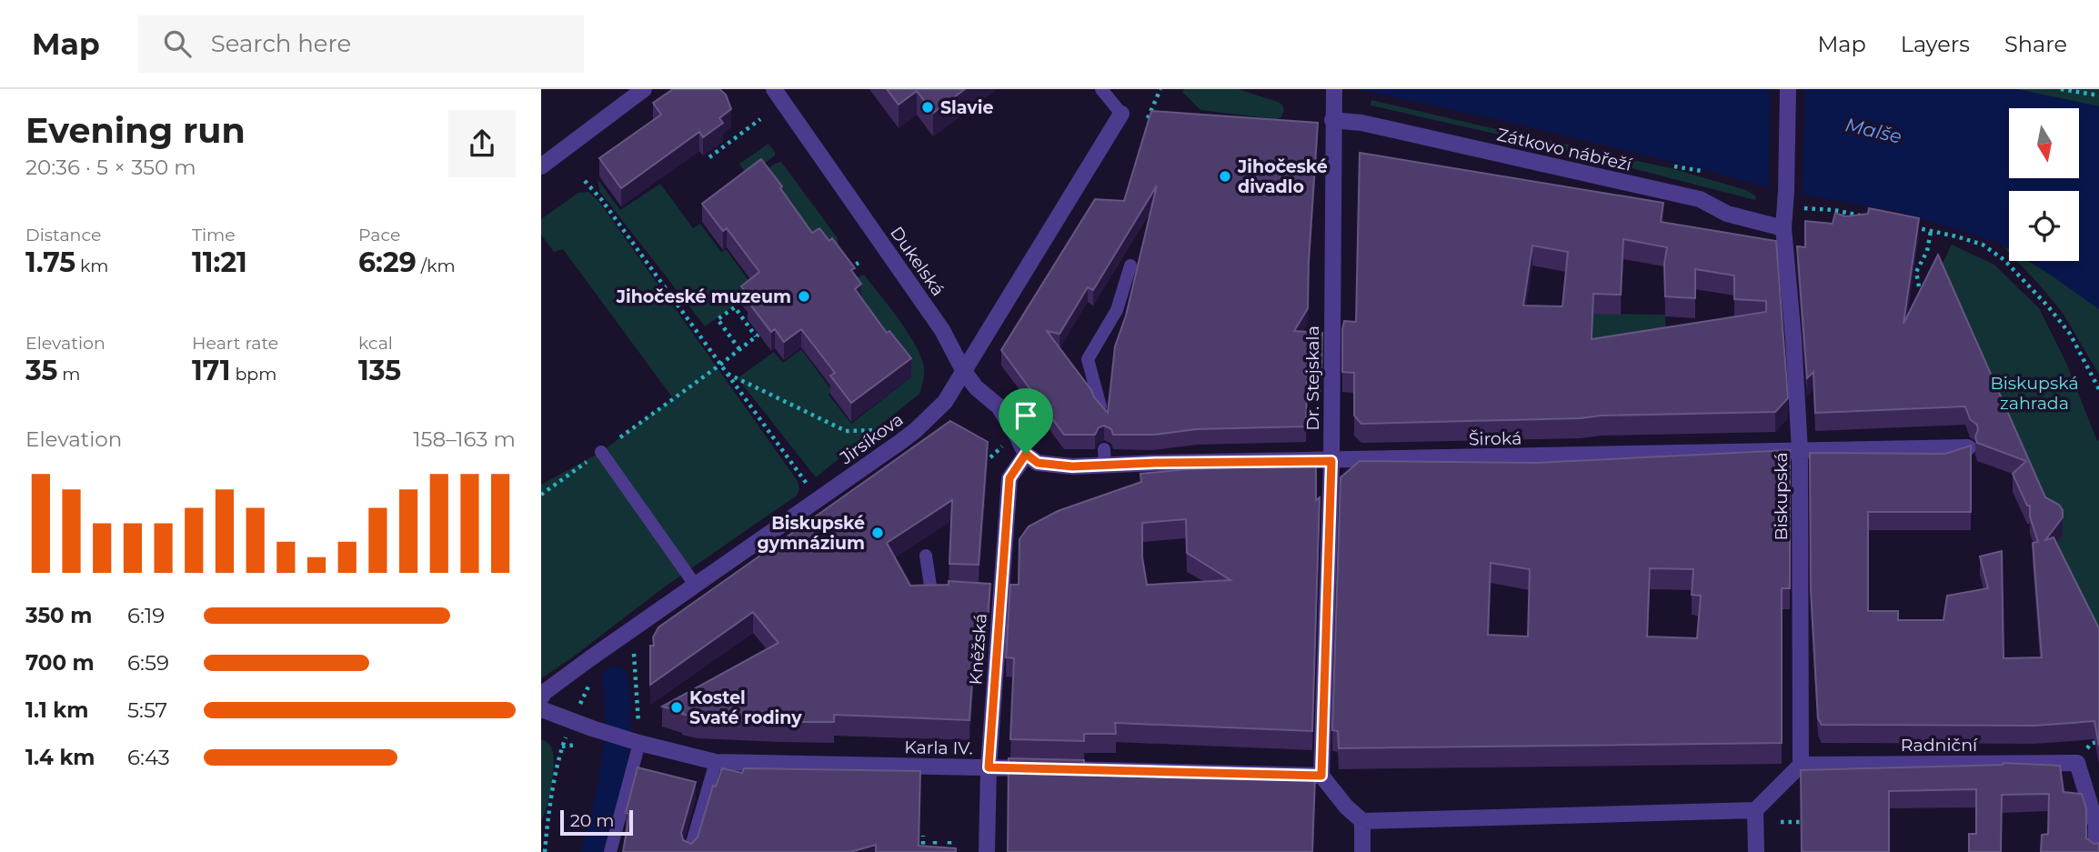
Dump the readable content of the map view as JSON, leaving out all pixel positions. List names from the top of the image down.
{
  "streets": {
    "street": [
      "Zátkovo nábřeží",
      "Dukelská",
      "Dr. Stejskala",
      "Jirsíkova",
      "Široká",
      "Biskupská",
      "Kněžská",
      "Radniční",
      "Karla IV."
    ]
  },
  "crossings": [
    ["Zátkovo nábřeží", "Dr. Stejskala"],
    ["Zátkovo nábřeží", "Biskupská"],
    ["Dukelská", "Jirsíkova"],
    ["Dukelská", "Široká"],
    ["Dukelská", "Kněžská"],
    ["Dr. Stejskala", "Široká"],
    ["Dr. Stejskala", "Karla IV."],
    ["Široká", "Biskupská"],
    ["Široká", "Kněžská"],
    ["Biskupská", "Radniční"],
    ["Kněžská", "Karla IV."]
  ],
  "water": ["Malše"],
  "parks": ["Biskupská zahrada"],
  "places": [
    "Slavie",
    "Jihočeské divadlo",
    "Jihočeské muzeum",
    "Biskupské gymnázium",
    "Kostel Svaté rodiny"
  ],
  "scale_bar": "20 m",
  "north": "bottom",
  "page": {
    "header": "Map",
    "search": "Search here",
    "nav": ["Map", "Layers", "Share"],
    "heading": ["Evening run", "20:36 · 5 × 350 m"],
    "stats": [
      ["Distance", "1.75 km"],
      ["Time", "11:21"],
      ["Pace", "6:29 /km"],
      ["Elevation", "35 m"],
      ["Heart rate", "171 bpm"],
      ["kcal", "135"]
    ],
    "chart": ["Elevation", "158–163 m"],
    "list": [
      {
        "name": "350 m",
        "note": "6:19"
      },
      {
        "name": "700 m",
        "note": "6:59"
      },
      {
        "name": "1.1 km",
        "note": "5:57"
      },
      {
        "name": "1.4 km",
        "note": "6:43"
      }
    ],
    "scale": "20 m"
  }
}
